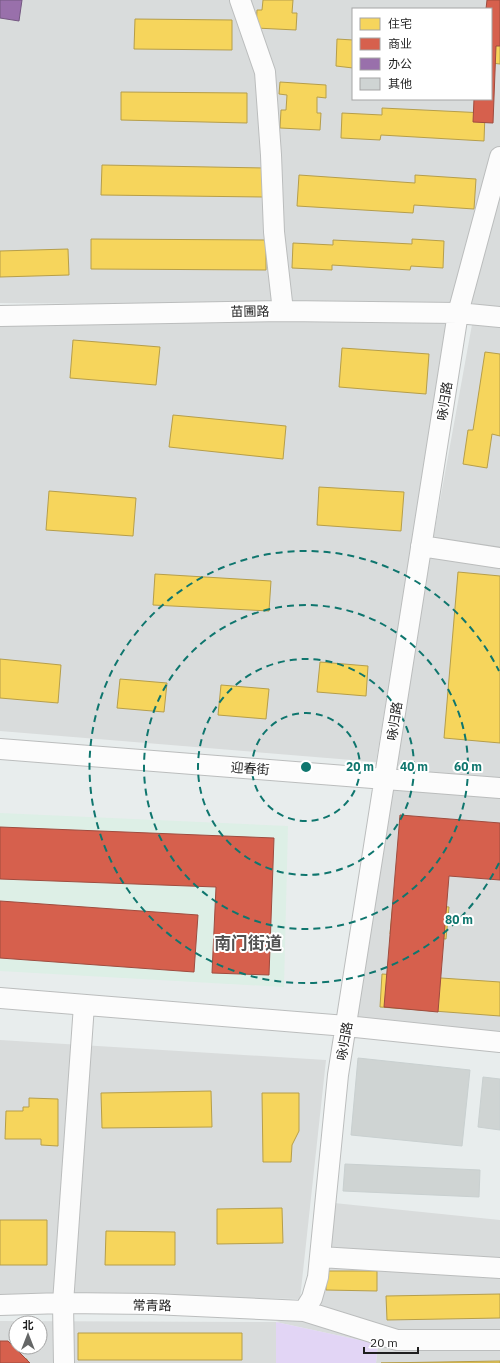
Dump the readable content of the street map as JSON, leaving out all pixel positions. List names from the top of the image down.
{
  "streets": {
    "street": [
      "苗圃路",
      "咏归路",
      "迎春街",
      "常青路"
    ]
  },
  "crossings": [
    ["苗圃路", "咏归路"],
    ["咏归路", "迎春街"],
    ["咏归路", "常青路"]
  ],
  "districts": ["南门街道"],
  "legend": [
    "住宅",
    "商业",
    "办公",
    "其他"
  ],
  "scale_bar": "20 m",
  "north": "top",
  "rings": [
    "20 m",
    "40 m",
    "60 m",
    "80 m"
  ]
}
